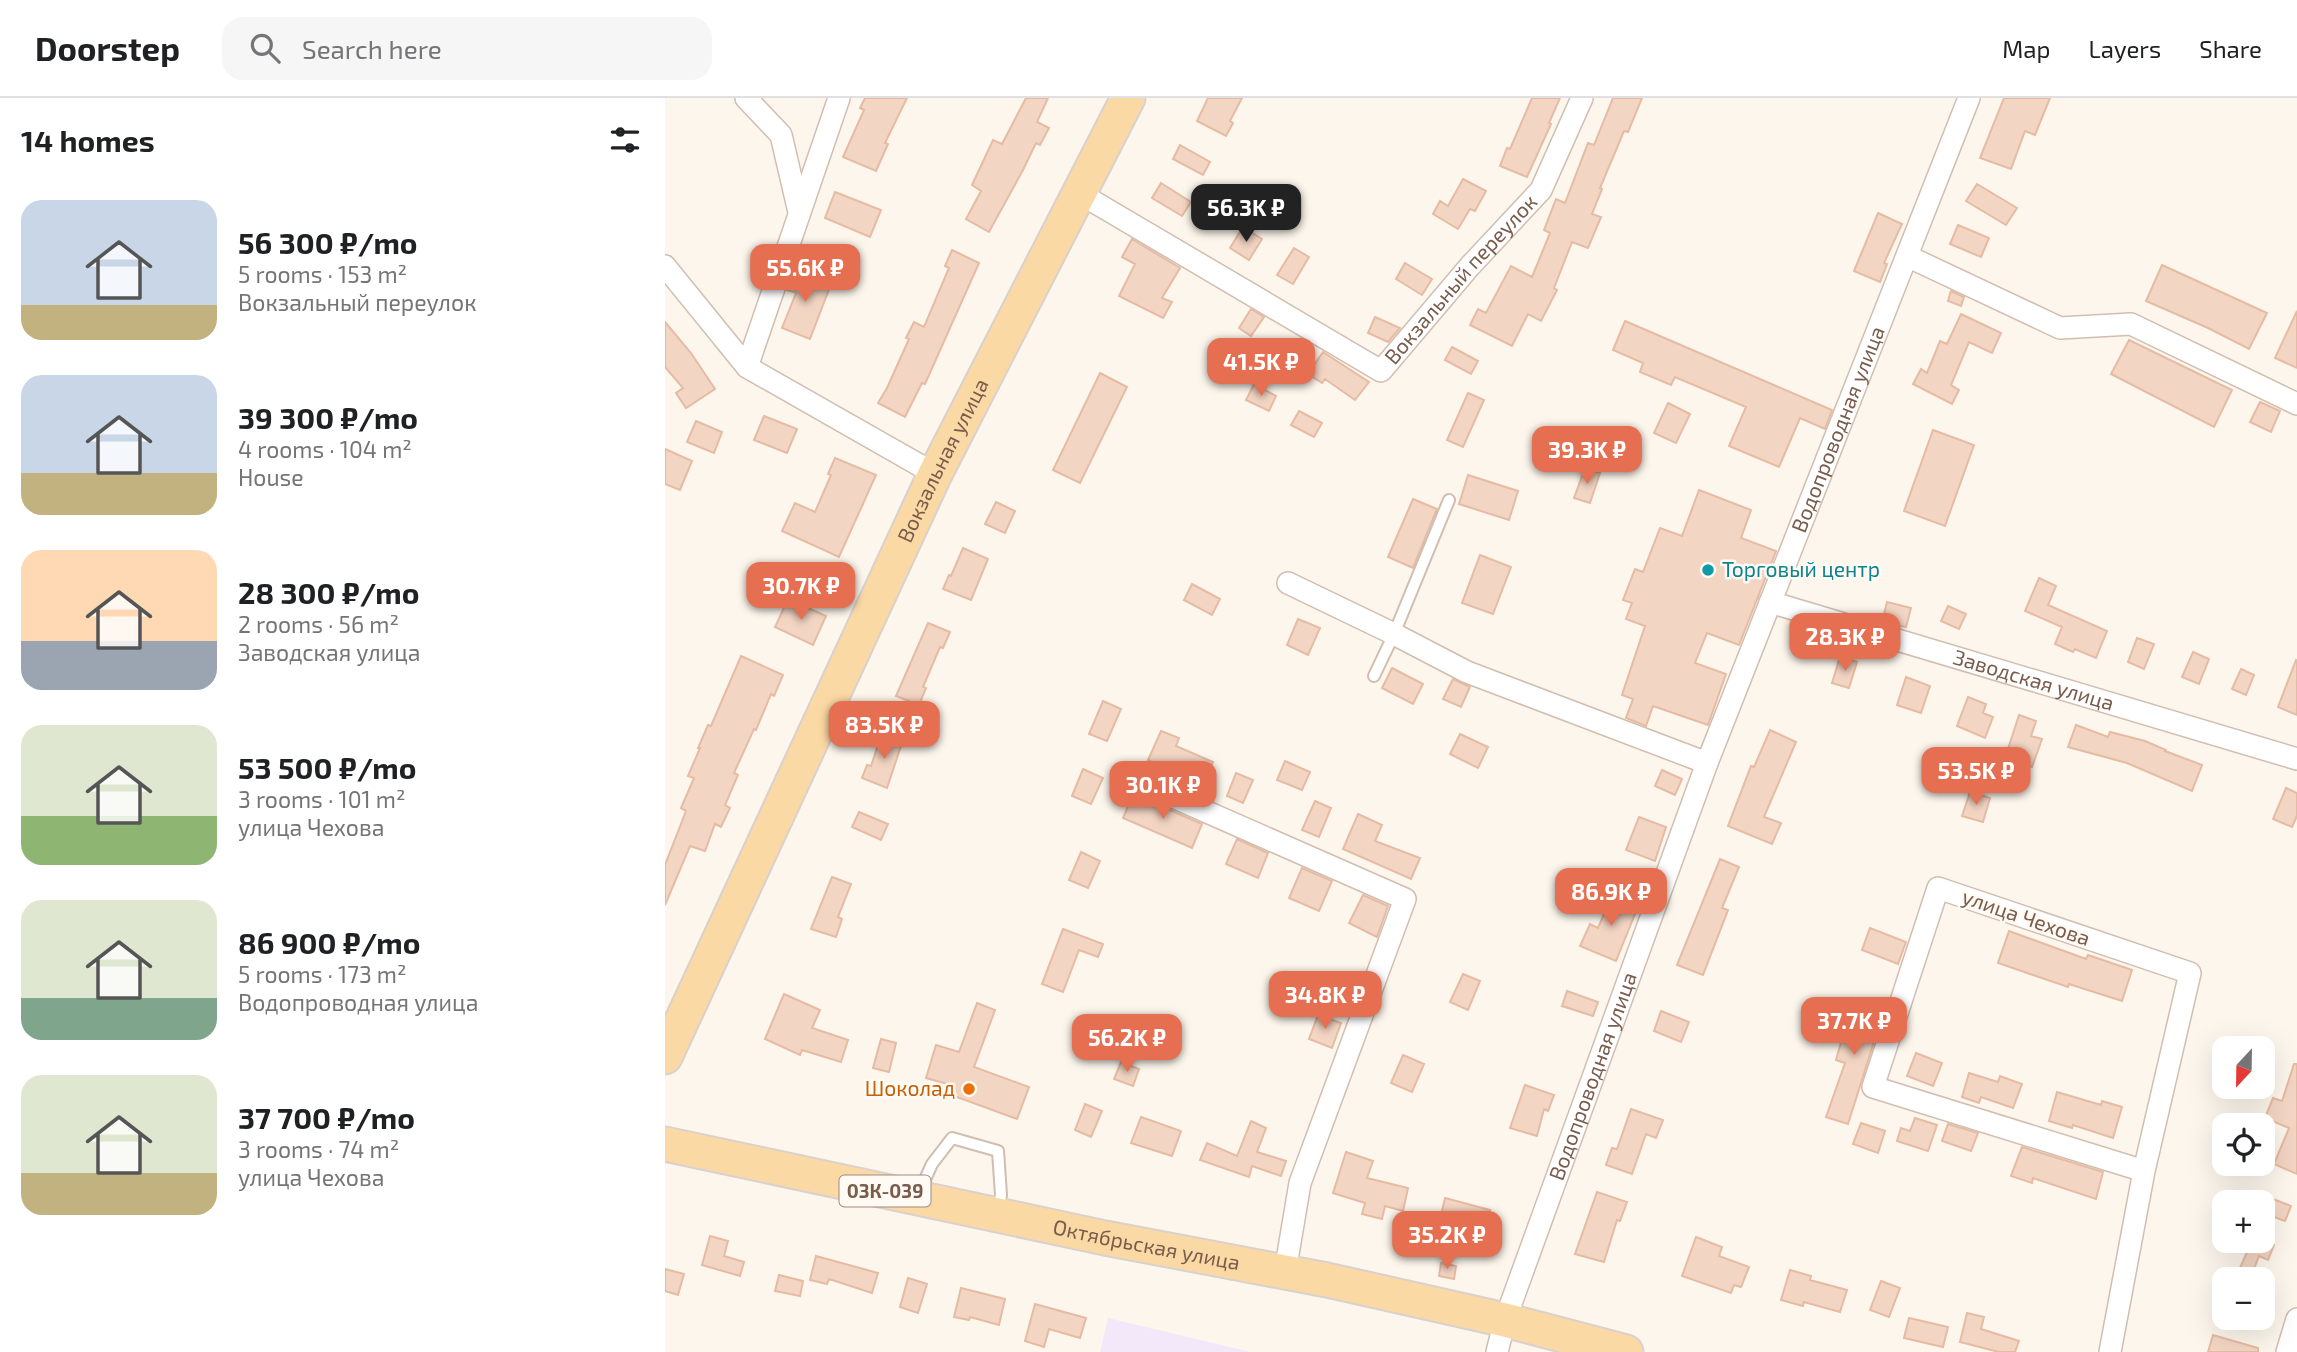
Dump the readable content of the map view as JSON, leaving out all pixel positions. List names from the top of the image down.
{
  "streets": {
    "main road": ["Вокзальная улица", "03К-039", "Октябрьская улица"],
    "street": [
      "Вокзальный переулок",
      "Водопроводная улица",
      "Заводская улица",
      "улица Чехова"
    ]
  },
  "crossings": [
    ["Вокзальный переулок", "Вокзальная улица"],
    ["Водопроводная улица", "Заводская улица"],
    ["Водопроводная улица", "Октябрьская улица"]
  ],
  "places": ["Торговый центр", "Шоколад"],
  "north": "bottom",
  "page": {
    "header": "Doorstep",
    "search": "Search here",
    "nav": ["Map", "Layers", "Share"],
    "heading": "14 homes",
    "list": [
      {
        "name": "56 300 ₽/mo",
        "note": "5 rooms · 153 m² · Вокзальный переулок"
      },
      {
        "name": "39 300 ₽/mo",
        "note": "4 rooms · 104 m² · House"
      },
      {
        "name": "28 300 ₽/mo",
        "note": "2 rooms · 56 m² · Заводская улица"
      },
      {
        "name": "53 500 ₽/mo",
        "note": "3 rooms · 101 m² · улица Чехова"
      },
      {
        "name": "86 900 ₽/mo",
        "note": "5 rooms · 173 m² · Водопроводная улица"
      },
      {
        "name": "37 700 ₽/mo",
        "note": "3 rooms · 74 m² · улица Чехова"
      }
    ],
    "price": [
      "56.3K ₽",
      "55.6K ₽",
      "41.5K ₽",
      "39.3K ₽",
      "30.7K ₽",
      "28.3K ₽",
      "83.5K ₽",
      "53.5K ₽",
      "30.1K ₽",
      "86.9K ₽",
      "34.8K ₽",
      "37.7K ₽",
      "56.2K ₽",
      "35.2K ₽"
    ],
    "map_buttons": ["+", "−"]
  }
}
